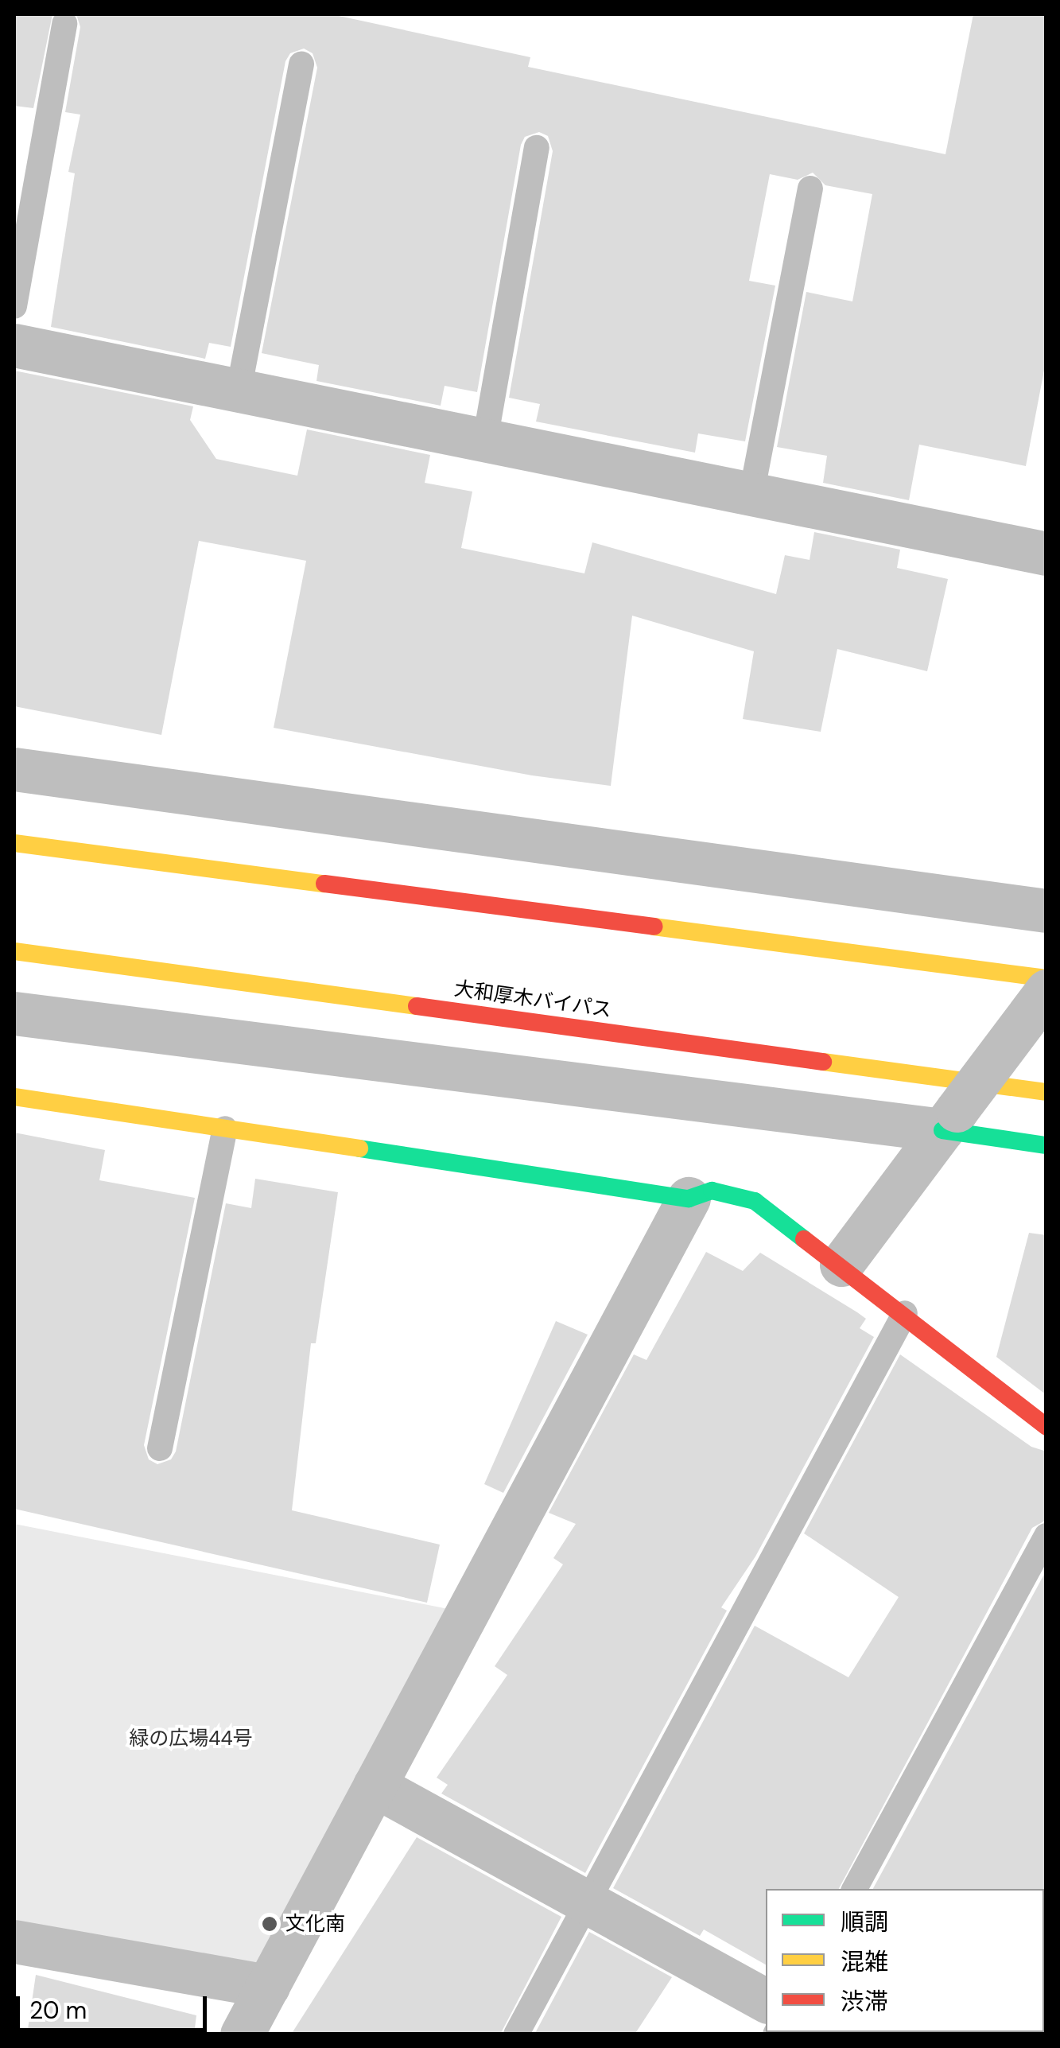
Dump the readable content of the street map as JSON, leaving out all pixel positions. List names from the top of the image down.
{
  "streets": {
    "main road": ["大和厚木バイパス"]
  },
  "parks": ["緑の広場44号"],
  "places": ["文化南"],
  "legend": ["順調", "混雑", "渋滞"],
  "scale_bar": "20 m"
}
